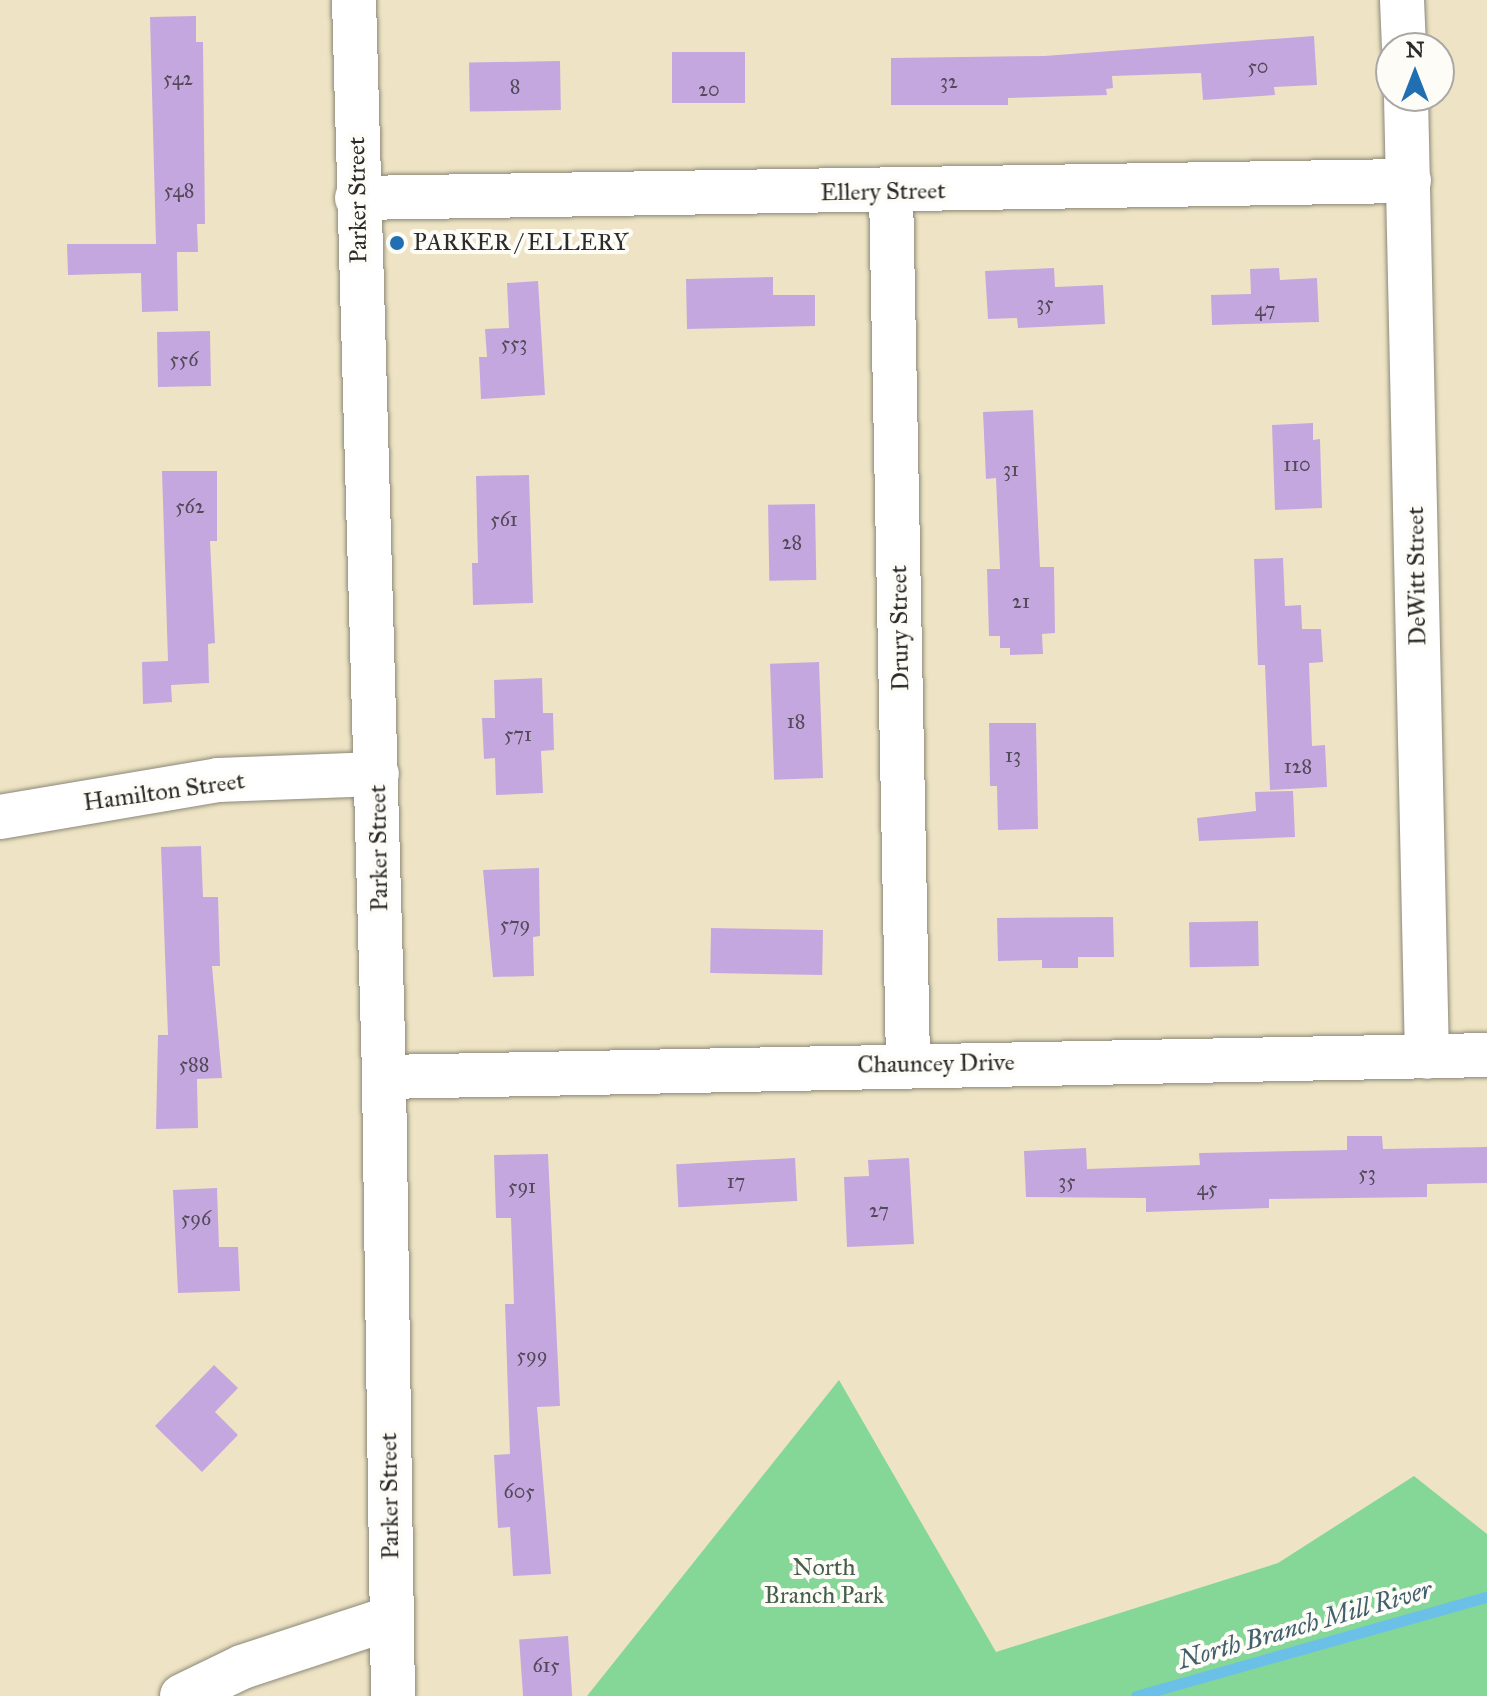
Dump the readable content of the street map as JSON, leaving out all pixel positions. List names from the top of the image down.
{
  "streets": {
    "street": [
      "Ellery Street",
      "Parker Street",
      "DeWitt Street",
      "Drury Street",
      "Hamilton Street",
      "Chauncey Drive"
    ]
  },
  "crossings": [
    ["Ellery Street", "Parker Street"],
    ["Ellery Street", "DeWitt Street"],
    ["Ellery Street", "Drury Street"],
    ["Parker Street", "Hamilton Street"],
    ["Parker Street", "Chauncey Drive"],
    ["DeWitt Street", "Chauncey Drive"],
    ["Drury Street", "Chauncey Drive"]
  ],
  "water": ["North Branch Mill River"],
  "parks": ["North Branch Park"],
  "places": ["PARKER / ELLERY"],
  "house_numbers": [
    "50",
    "542",
    "32",
    "8",
    "20",
    "548",
    "35",
    "47",
    "553",
    "556",
    "110",
    "31",
    "562",
    "561",
    "28",
    "21",
    "18",
    "571",
    "13",
    "128",
    "579",
    "588",
    "53",
    "17",
    "35",
    "591",
    "45",
    "27",
    "596",
    "599",
    "605",
    "615"
  ],
  "north": "top"
}
